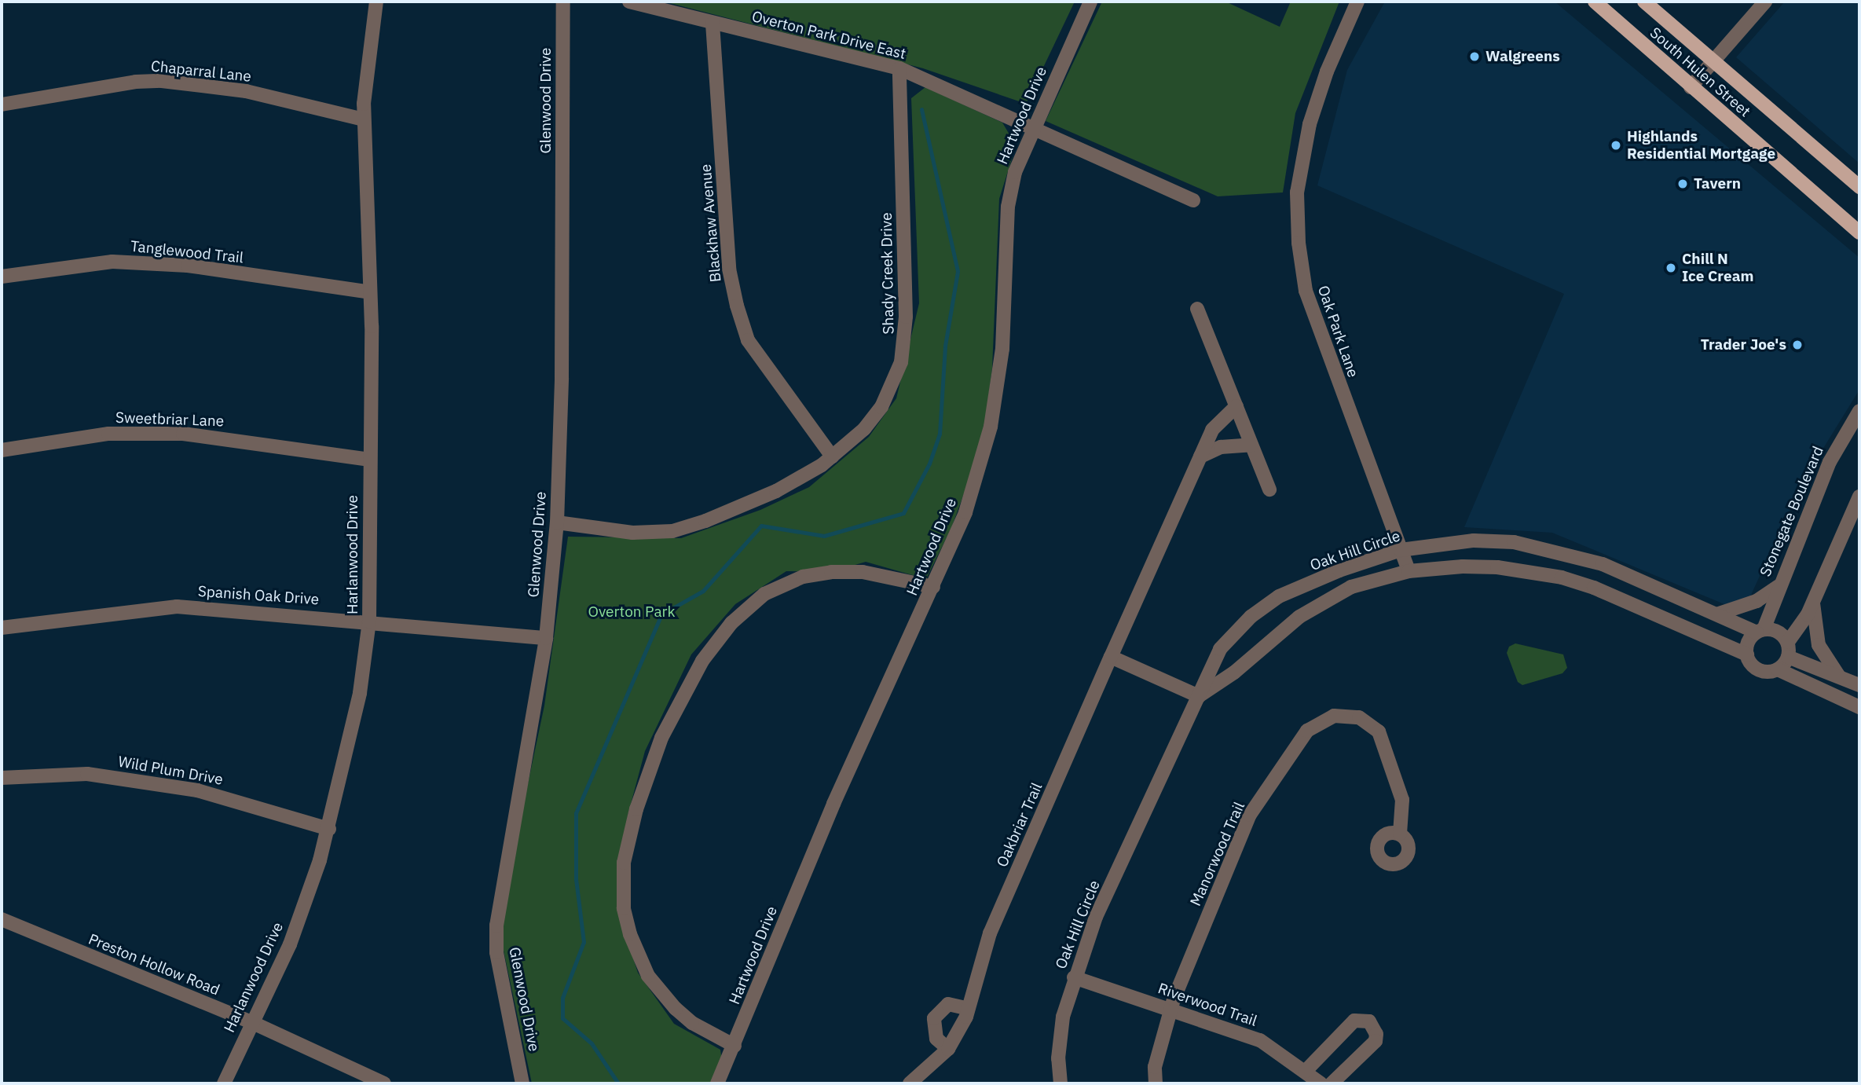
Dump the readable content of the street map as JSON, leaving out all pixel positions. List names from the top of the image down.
{
  "streets": {
    "main road": ["South Hulen Street"],
    "street": [
      "Overton Park Drive East",
      "Chaparral Lane",
      "Glenwood Drive",
      "Hartwood Drive",
      "Blackhaw Avenue",
      "Tanglewood Trail",
      "Shady Creek Drive",
      "Oak Park Lane",
      "Sweetbriar Lane",
      "Stonegate Boulevard",
      "Oak Hill Circle",
      "Harlanwood Drive",
      "Spanish Oak Drive",
      "Wild Plum Drive",
      "Oakbriar Trail",
      "Manorwood Trail",
      "Preston Hollow Road",
      "Riverwood Trail"
    ]
  },
  "crossings": [
    ["Overton Park Drive East", "Hartwood Drive"],
    ["Overton Park Drive East", "Blackhaw Avenue"],
    ["Overton Park Drive East", "Shady Creek Drive"],
    ["Chaparral Lane", "Harlanwood Drive"],
    ["Glenwood Drive", "Shady Creek Drive"],
    ["Glenwood Drive", "Spanish Oak Drive"],
    ["Blackhaw Avenue", "Shady Creek Drive"],
    ["Tanglewood Trail", "Harlanwood Drive"],
    ["Oak Park Lane", "Oak Hill Circle"],
    ["Sweetbriar Lane", "Harlanwood Drive"],
    ["Stonegate Boulevard", "Oak Hill Circle"],
    ["Oak Hill Circle", "Riverwood Trail"],
    ["Harlanwood Drive", "Spanish Oak Drive"],
    ["Harlanwood Drive", "Wild Plum Drive"],
    ["Harlanwood Drive", "Preston Hollow Road"],
    ["Manorwood Trail", "Riverwood Trail"]
  ],
  "parks": ["Overton Park"],
  "places": [
    "Walgreens",
    "Highlands Residential Mortgage",
    "Tavern",
    "Chill N Ice Cream",
    "Trader Joe's"
  ]
}
